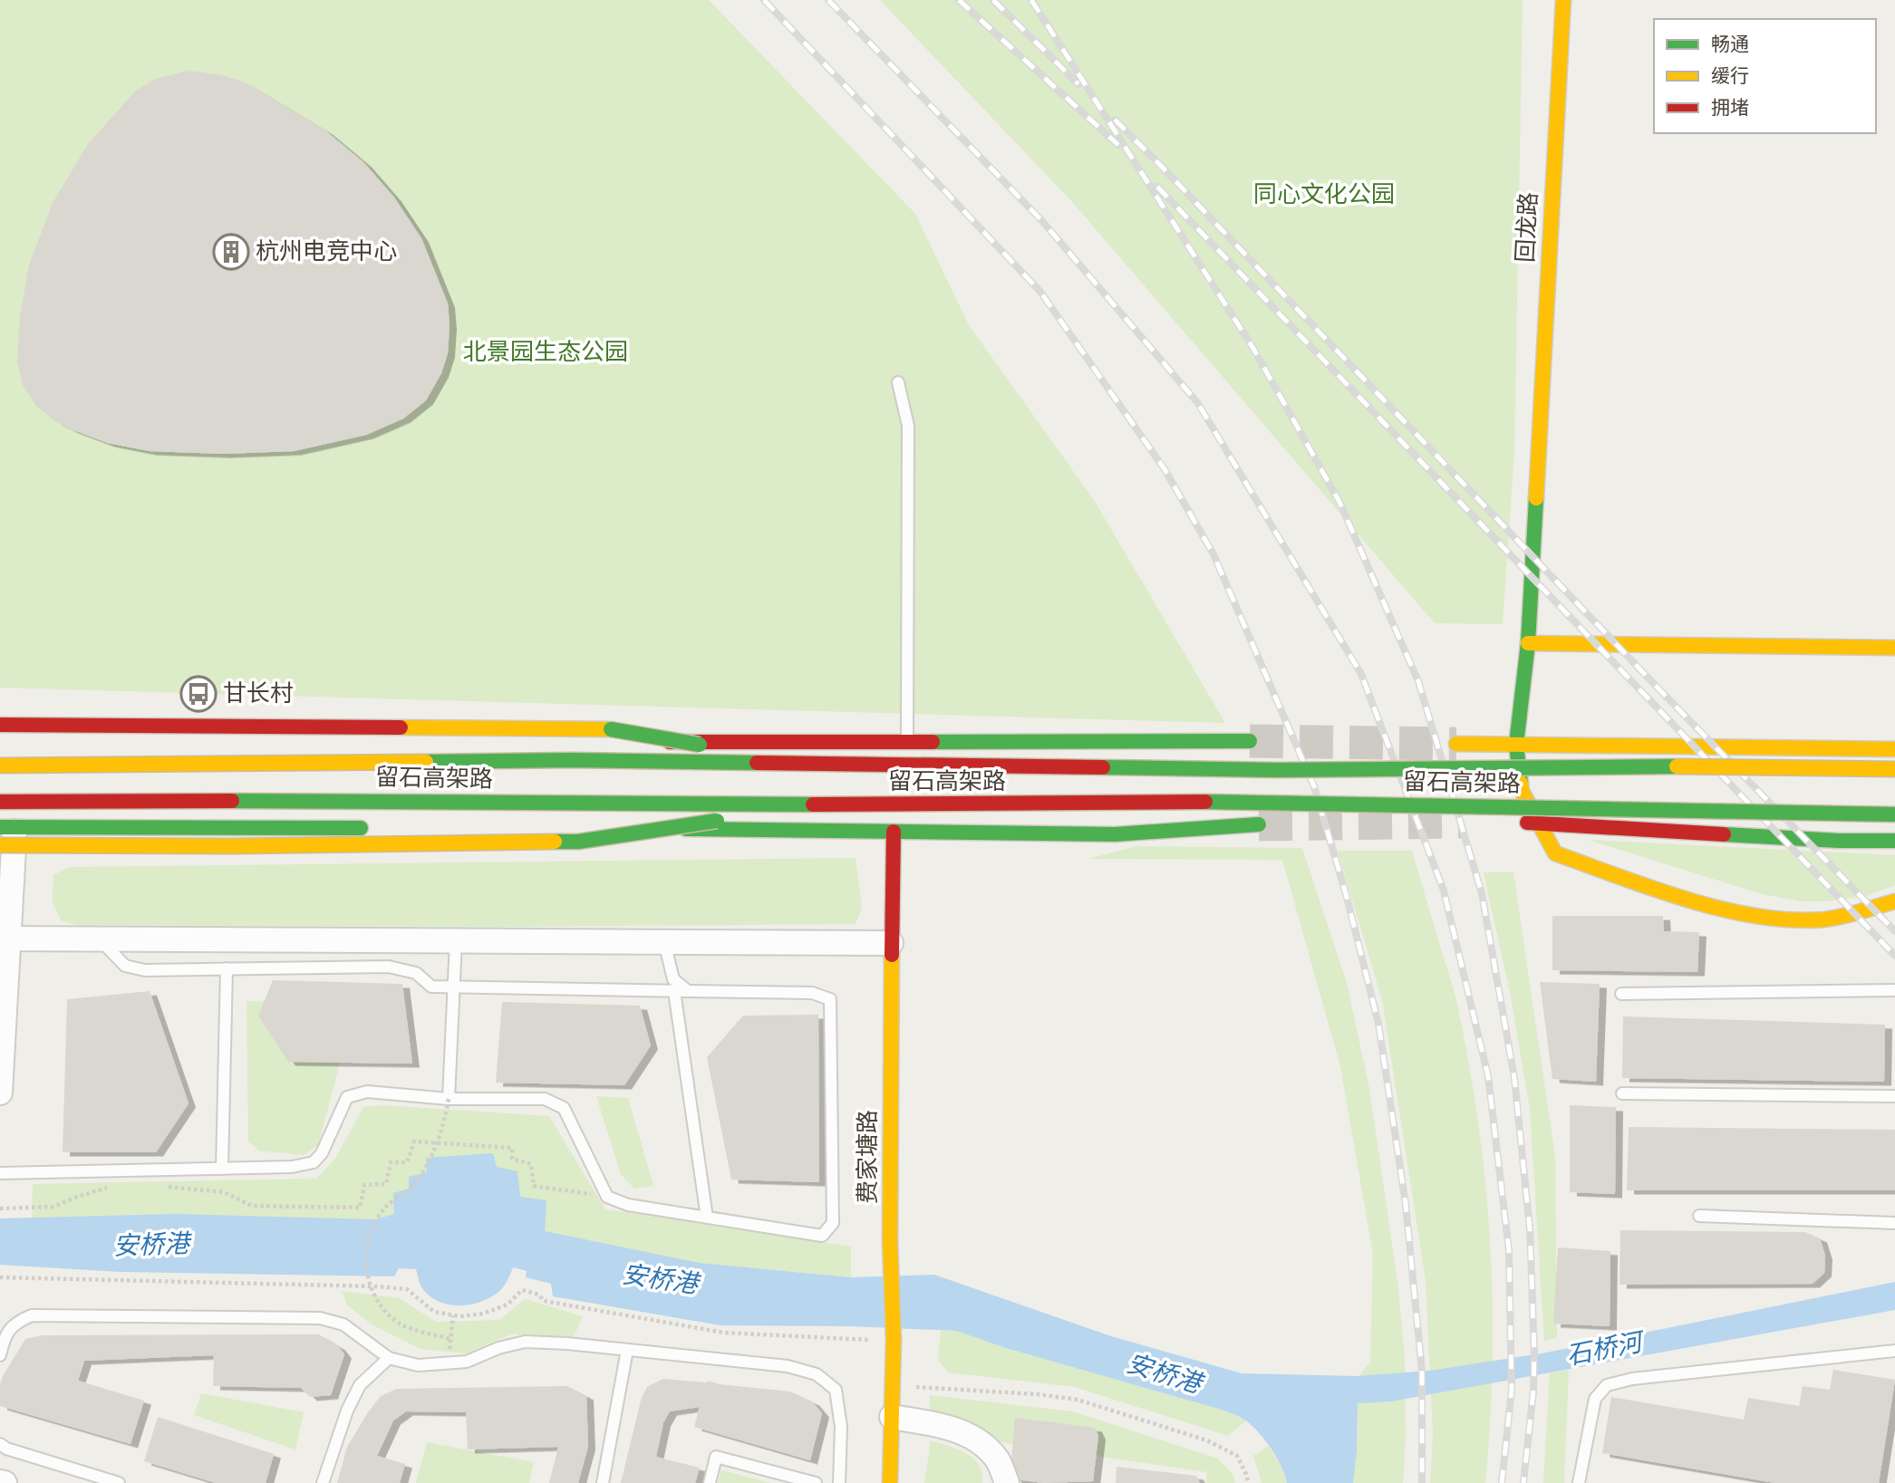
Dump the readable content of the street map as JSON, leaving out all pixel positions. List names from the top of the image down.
{
  "streets": {
    "main road": ["回龙路", "留石高架路", "费家塘路"]
  },
  "water": ["安桥港", "石桥河"],
  "parks": ["同心文化公园", "北景园生态公园"],
  "places": {
    "building": ["杭州电竞中心"],
    "bus stop": ["甘长村"]
  },
  "legend": ["畅通", "缓行", "拥堵"]
}
